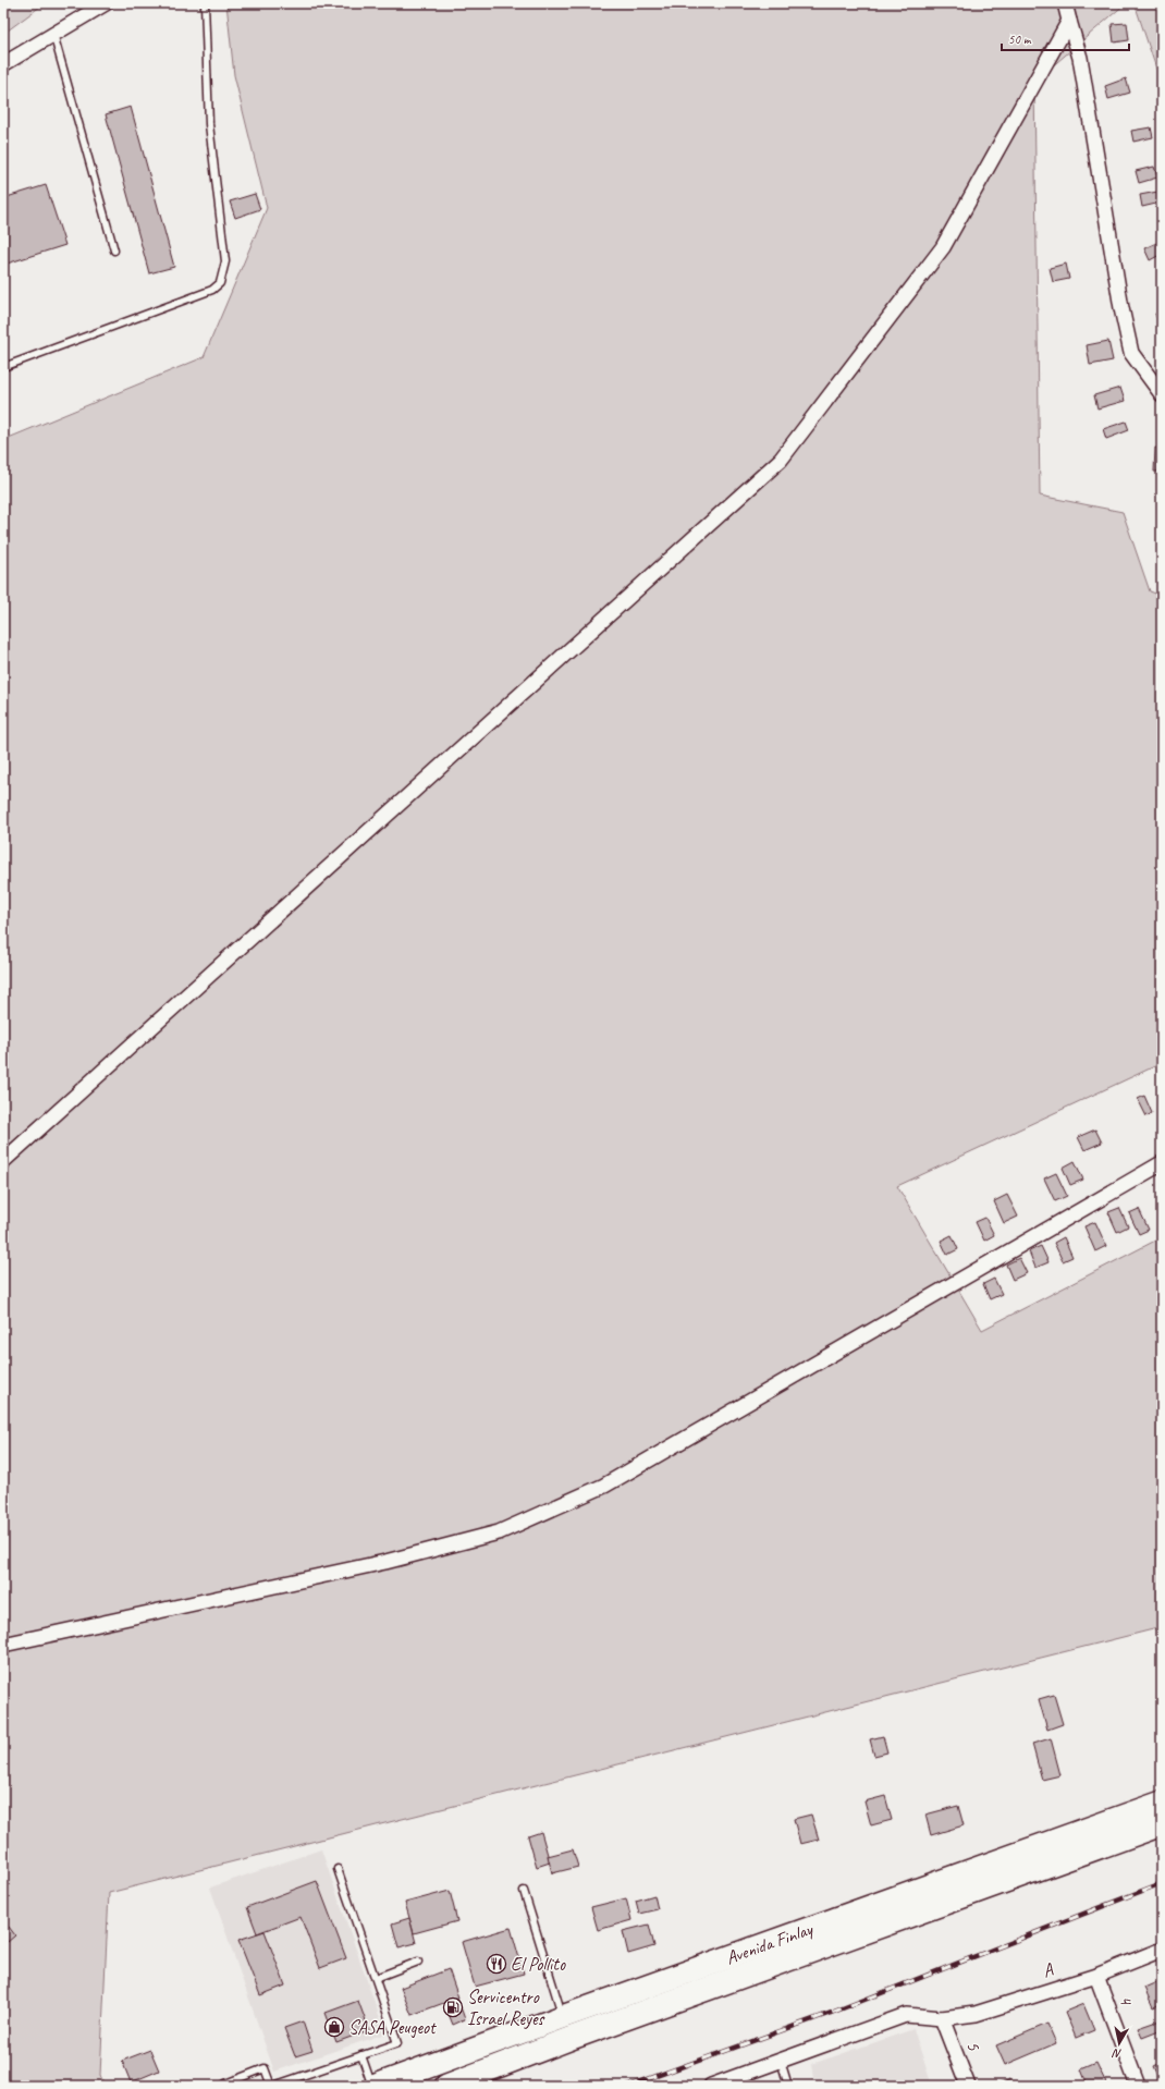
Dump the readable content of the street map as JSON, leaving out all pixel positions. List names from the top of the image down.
{
  "streets": {
    "highway": ["Avenida Finlay"],
    "street": ["A", "4", "5"]
  },
  "crossings": [
    ["A", "4"],
    ["A", "5"]
  ],
  "places": {
    "restaurant": ["El Pollito"],
    "fuel station": ["Servicentro Israel Reyes"],
    "shop": ["SASA Peugeot"]
  },
  "scale_bar": "50 m",
  "north": "bottom"
}
